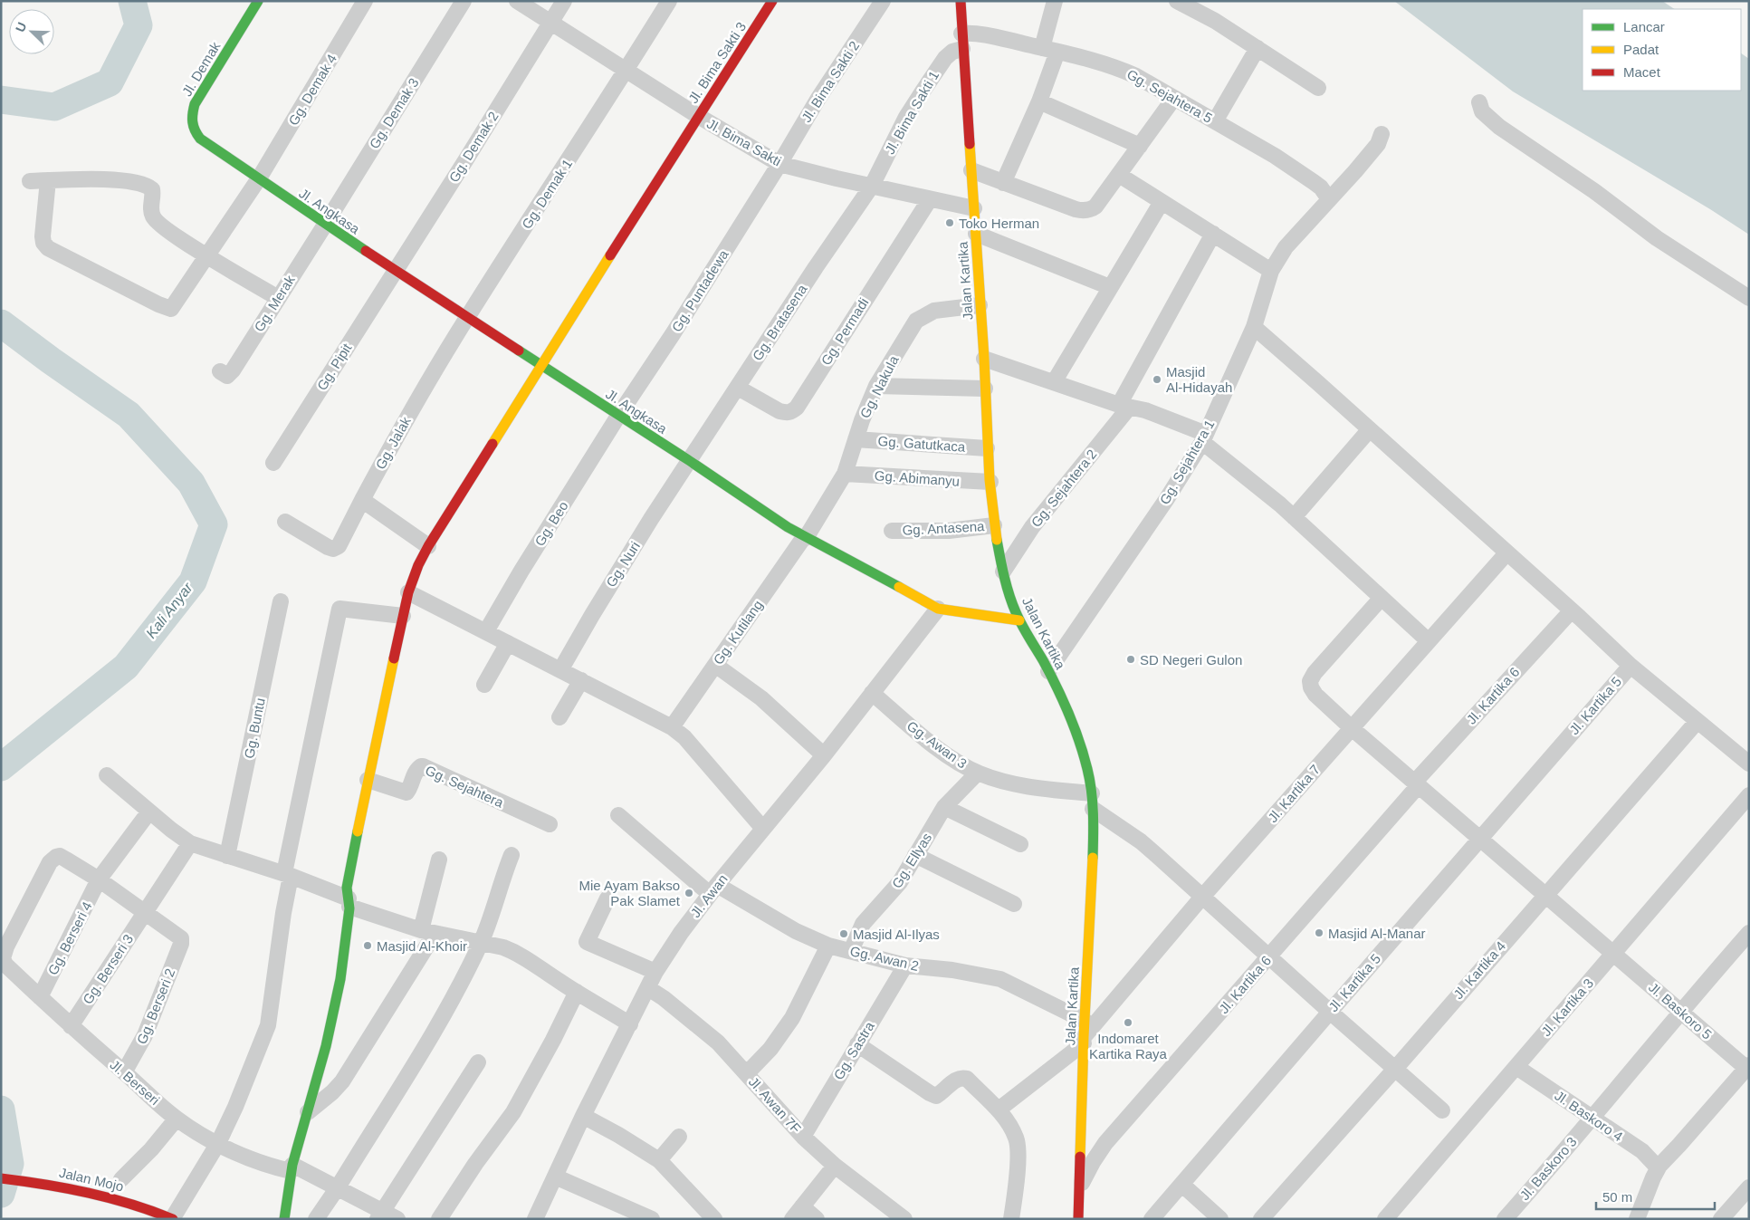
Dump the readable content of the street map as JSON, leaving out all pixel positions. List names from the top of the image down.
{
  "streets": {
    "street": [
      "Jl. Bima Sakti 3",
      "Jl. Demak",
      "Jl. Bima Sakti 2",
      "Gg. Demak 4",
      "Gg. Sejahtera 5",
      "Jl. Bima Sakti 1",
      "Gg. Demak 3",
      "Jl. Bima Sakti",
      "Gg. Demak 2",
      "Gg. Demak 1",
      "Jl. Angkasa",
      "Jalan Kartika",
      "Gg. Puntadewa",
      "Gg. Merak",
      "Gg. Bratasena",
      "Gg. Permadi",
      "Gg. Pipit",
      "Gg. Nakula",
      "Gg. Jalak",
      "Gg. Gatutkaca",
      "Gg. Sejahtera 1",
      "Gg. Abimanyu",
      "Gg. Sejahtera 2",
      "Gg. Beo",
      "Gg. Antasena",
      "Gg. Nuri",
      "Gg. Kutilang",
      "Jl. Kartika 6",
      "Jl. Kartika 5",
      "Gg. Buntu",
      "Gg. Awan 3",
      "Gg. Sejahtera",
      "Jl. Kartika 7",
      "Gg. Ellyas",
      "Jl. Awan",
      "Gg. Berseri 4",
      "Gg. Awan 2",
      "Gg. Berseri 3",
      "Jl. Kartika 4",
      "Gg. Berseri 2",
      "Jl. Kartika 3",
      "Jl. Baskoro 5",
      "Gg. Sastra",
      "Jl. Berseri",
      "Jl. Awan 7F",
      "Jl. Baskoro 4",
      "Jl. Baskoro 3",
      "Jalan Mojo"
    ]
  },
  "crossings": [
    ["Jl. Bima Sakti 3", "Jl. Bima Sakti"],
    ["Jl. Bima Sakti 3", "Jl. Angkasa"],
    ["Jl. Bima Sakti 3", "Gg. Sejahtera"],
    ["Jl. Bima Sakti 3", "Jl. Berseri"],
    ["Jl. Demak", "Gg. Demak 4"],
    ["Jl. Demak", "Jl. Angkasa"],
    ["Jl. Bima Sakti 2", "Jl. Bima Sakti"],
    ["Jl. Bima Sakti 2", "Gg. Puntadewa"],
    ["Gg. Demak 4", "Jl. Angkasa"],
    ["Gg. Sejahtera 5", "Jl. Bima Sakti 1"],
    ["Gg. Sejahtera 5", "Jalan Kartika"],
    ["Gg. Sejahtera 5", "Gg. Sejahtera 1"],
    ["Jl. Bima Sakti 1", "Jl. Bima Sakti"],
    ["Jl. Bima Sakti 1", "Jalan Kartika"],
    ["Jl. Bima Sakti 1", "Gg. Bratasena"],
    ["Gg. Demak 3", "Jl. Angkasa"],
    ["Gg. Demak 3", "Gg. Merak"],
    ["Jl. Bima Sakti", "Gg. Demak 2"],
    ["Jl. Bima Sakti", "Gg. Demak 1"],
    ["Jl. Bima Sakti", "Jalan Kartika"],
    ["Jl. Bima Sakti", "Gg. Puntadewa"],
    ["Jl. Bima Sakti", "Gg. Bratasena"],
    ["Jl. Bima Sakti", "Gg. Permadi"],
    ["Gg. Demak 2", "Jl. Angkasa"],
    ["Gg. Demak 2", "Gg. Pipit"],
    ["Gg. Demak 1", "Jl. Angkasa"],
    ["Gg. Demak 1", "Gg. Jalak"],
    ["Jl. Angkasa", "Jalan Kartika"],
    ["Jl. Angkasa", "Gg. Puntadewa"],
    ["Jl. Angkasa", "Gg. Merak"],
    ["Jl. Angkasa", "Gg. Bratasena"],
    ["Jl. Angkasa", "Gg. Pipit"],
    ["Jl. Angkasa", "Gg. Nakula"],
    ["Jl. Angkasa", "Gg. Jalak"],
    ["Jl. Angkasa", "Gg. Beo"],
    ["Jl. Angkasa", "Gg. Nuri"],
    ["Jl. Angkasa", "Gg. Kutilang"],
    ["Jl. Angkasa", "Jl. Awan"],
    ["Jalan Kartika", "Gg. Nakula"],
    ["Jalan Kartika", "Gg. Gatutkaca"],
    ["Jalan Kartika", "Gg. Sejahtera 1"],
    ["Jalan Kartika", "Gg. Abimanyu"],
    ["Jalan Kartika", "Gg. Sejahtera 2"],
    ["Jalan Kartika", "Gg. Antasena"],
    ["Jalan Kartika", "Jl. Kartika 6"],
    ["Jalan Kartika", "Gg. Awan 3"],
    ["Jalan Kartika", "Jl. Kartika 7"],
    ["Jalan Kartika", "Gg. Awan 2"],
    ["Gg. Puntadewa", "Gg. Beo"],
    ["Gg. Bratasena", "Gg. Permadi"],
    ["Gg. Bratasena", "Gg. Nuri"],
    ["Gg. Nakula", "Gg. Gatutkaca"],
    ["Gg. Nakula", "Gg. Abimanyu"],
    ["Gg. Nakula", "Gg. Kutilang"],
    ["Jl. Kartika 6", "Jl. Baskoro 5"],
    ["Jl. Kartika 5", "Jl. Baskoro 5"],
    ["Gg. Awan 3", "Gg. Ellyas"],
    ["Gg. Awan 3", "Jl. Awan"],
    ["Jl. Kartika 7", "Jl. Baskoro 5"],
    ["Gg. Ellyas", "Gg. Awan 2"],
    ["Jl. Awan", "Gg. Awan 2"],
    ["Jl. Awan", "Jl. Awan 7F"],
    ["Gg. Berseri 4", "Jl. Berseri"],
    ["Gg. Awan 2", "Gg. Sastra"],
    ["Gg. Berseri 3", "Gg. Berseri 2"],
    ["Gg. Berseri 3", "Jl. Berseri"],
    ["Jl. Kartika 4", "Jl. Baskoro 5"],
    ["Gg. Berseri 2", "Jl. Berseri"],
    ["Jl. Kartika 3", "Jl. Baskoro 5"],
    ["Jl. Kartika 3", "Jl. Baskoro 4"],
    ["Jl. Baskoro 5", "Jl. Baskoro 3"],
    ["Gg. Sastra", "Jl. Awan 7F"],
    ["Jl. Baskoro 4", "Jl. Baskoro 3"]
  ],
  "water": ["Kali Anyar"],
  "places": [
    "Toko Herman",
    "Masjid Al-Hidayah",
    "SD Negeri Gulon",
    "Mie Ayam Bakso Pak Slamet",
    "Masjid Al-Manar",
    "Masjid Al-Ilyas",
    "Masjid Al-Khoir",
    "Indomaret Kartika Raya"
  ],
  "legend": ["Lancar", "Padat", "Macet"],
  "scale_bar": "50 m",
  "north": "top left"
}
